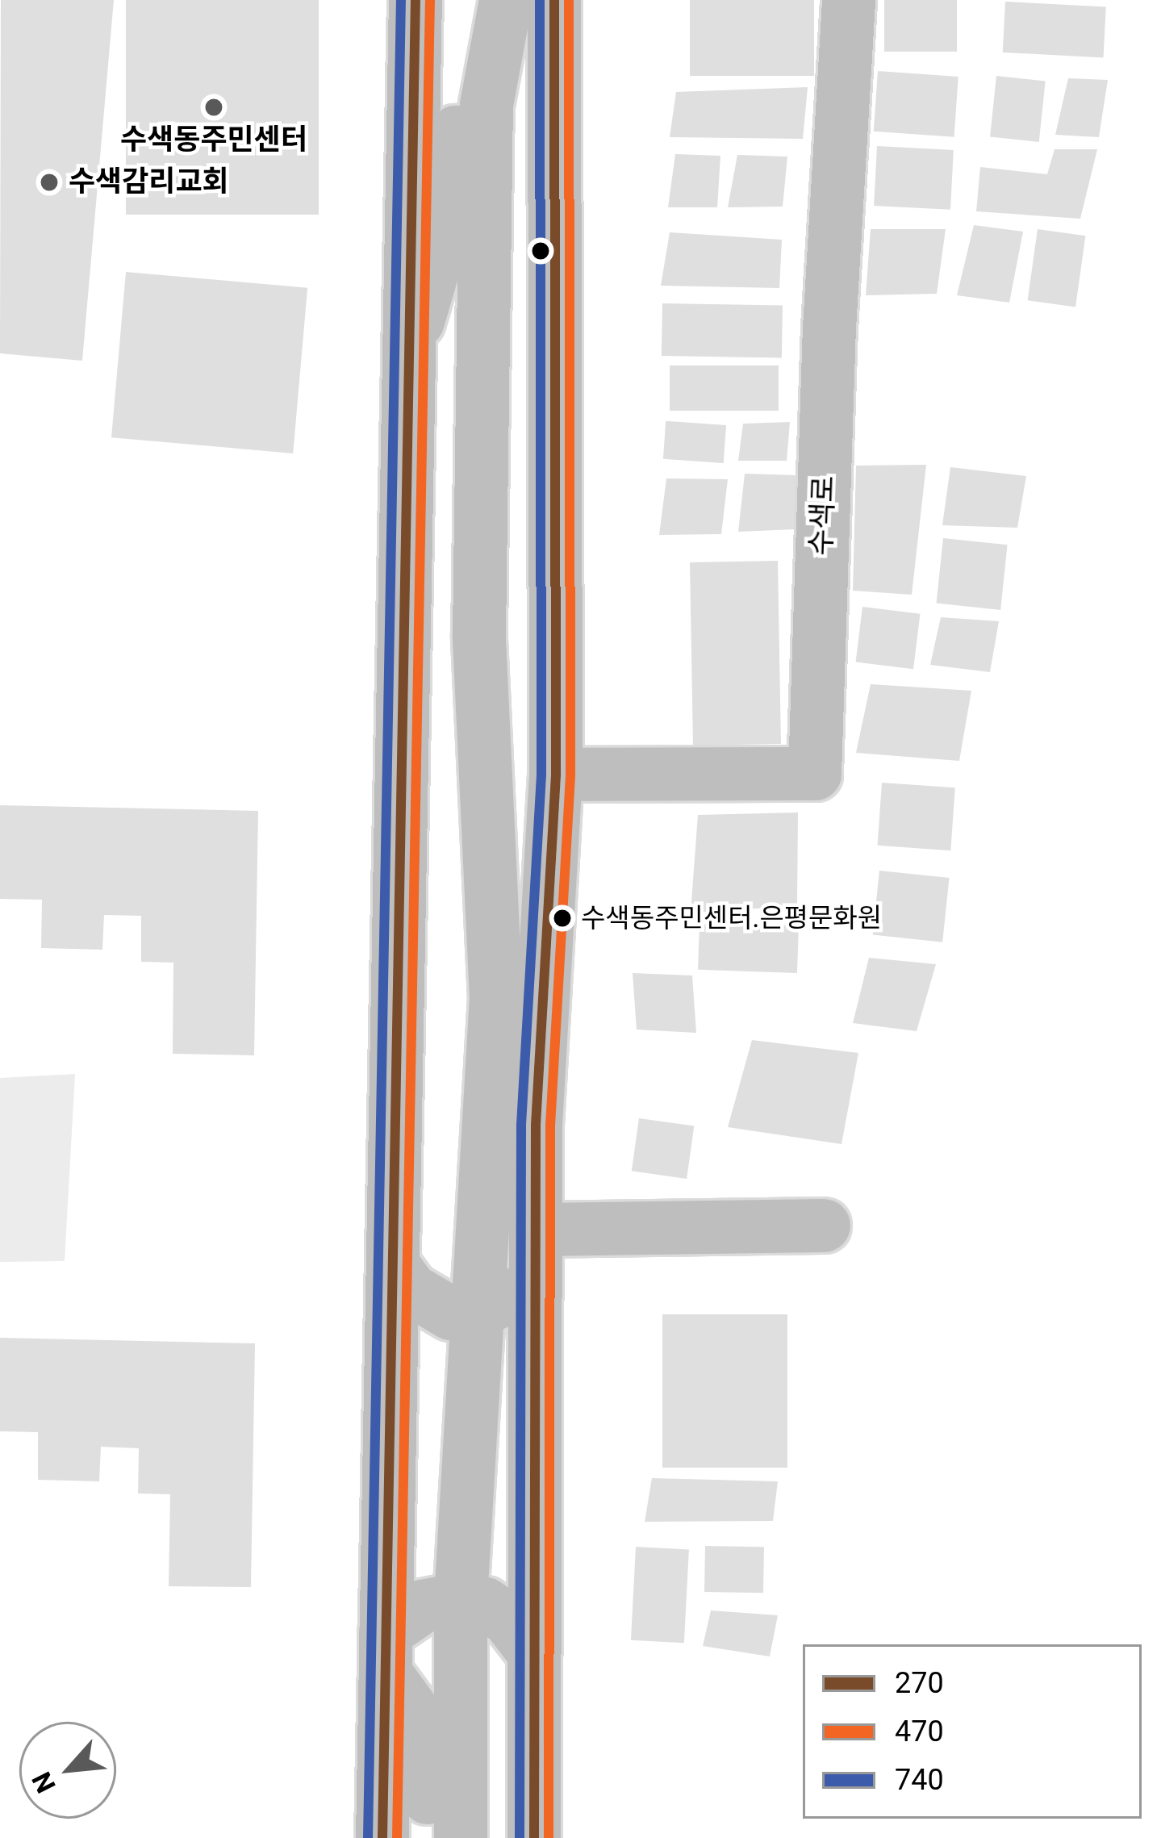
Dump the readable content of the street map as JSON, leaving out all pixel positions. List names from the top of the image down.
{
  "streets": {
    "main road": ["수색로"]
  },
  "places": ["수색동주민센터", "수색감리교회", "수색동주민센터.은평문화원"],
  "lines": ["transit line 270", "transit line 470", "transit line 740"],
  "legend": ["270", "470", "740"],
  "north": "bottom left"
}
